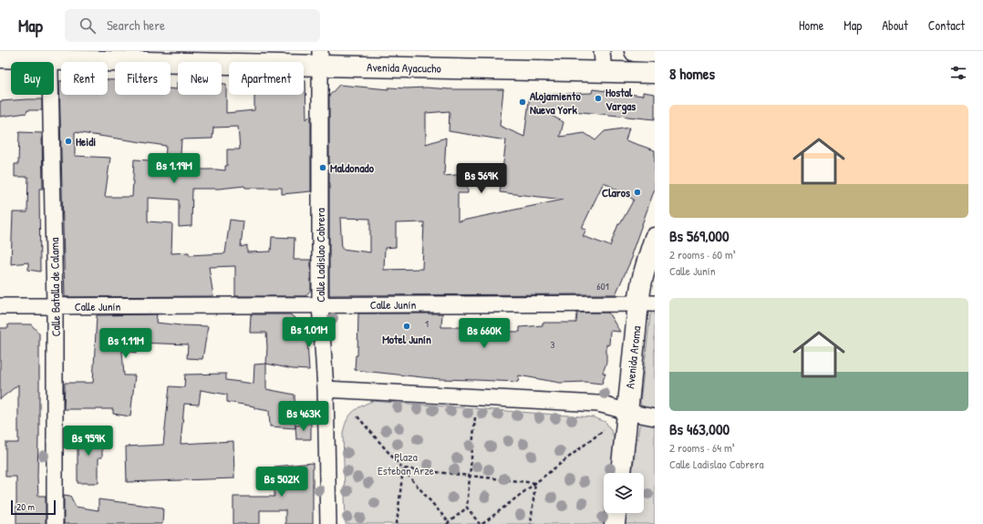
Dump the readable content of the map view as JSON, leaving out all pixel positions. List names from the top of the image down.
{
  "streets": {
    "main road": ["Avenida Ayacucho", "Avenida Aroma"],
    "street": ["Calle Ladislao Cabrera", "Calle Batalla de Calama", "Calle Junín"]
  },
  "crossings": [
    ["Avenida Ayacucho", "Calle Ladislao Cabrera"],
    ["Avenida Ayacucho", "Calle Batalla de Calama"],
    ["Calle Ladislao Cabrera", "Calle Junín"],
    ["Calle Batalla de Calama", "Calle Junín"],
    ["Calle Junín", "Avenida Aroma"]
  ],
  "parks": ["Plaza Esteban Arze"],
  "places": [
    "Hostal Vargas",
    "Alojamiento Nueva York",
    "Heidi",
    "Maldonado",
    "Claros",
    "Motel Junín"
  ],
  "house_numbers": ["601", "1", "3"],
  "scale_bar": "20 m",
  "page": {
    "header": "Map",
    "search": "Search here",
    "nav": [
      "Home",
      "Map",
      "About",
      "Contact"
    ],
    "heading": "8 homes",
    "chip": [
      "Buy",
      "Rent",
      "Filters",
      "New",
      "Apartment"
    ],
    "list": [
      {
        "name": "Bs 569,000",
        "note": "2 rooms · 60 m² · Calle Junín"
      },
      {
        "name": "Bs 463,000",
        "note": "2 rooms · 64 m² · Calle Ladislao Cabrera"
      }
    ],
    "price": [
      "Bs 1.19M",
      "Bs 569K",
      "Bs 1.01M",
      "Bs 660K",
      "Bs 1.11M",
      "Bs 463K",
      "Bs 959K",
      "Bs 502K"
    ],
    "scale": "20 m"
  }
}
